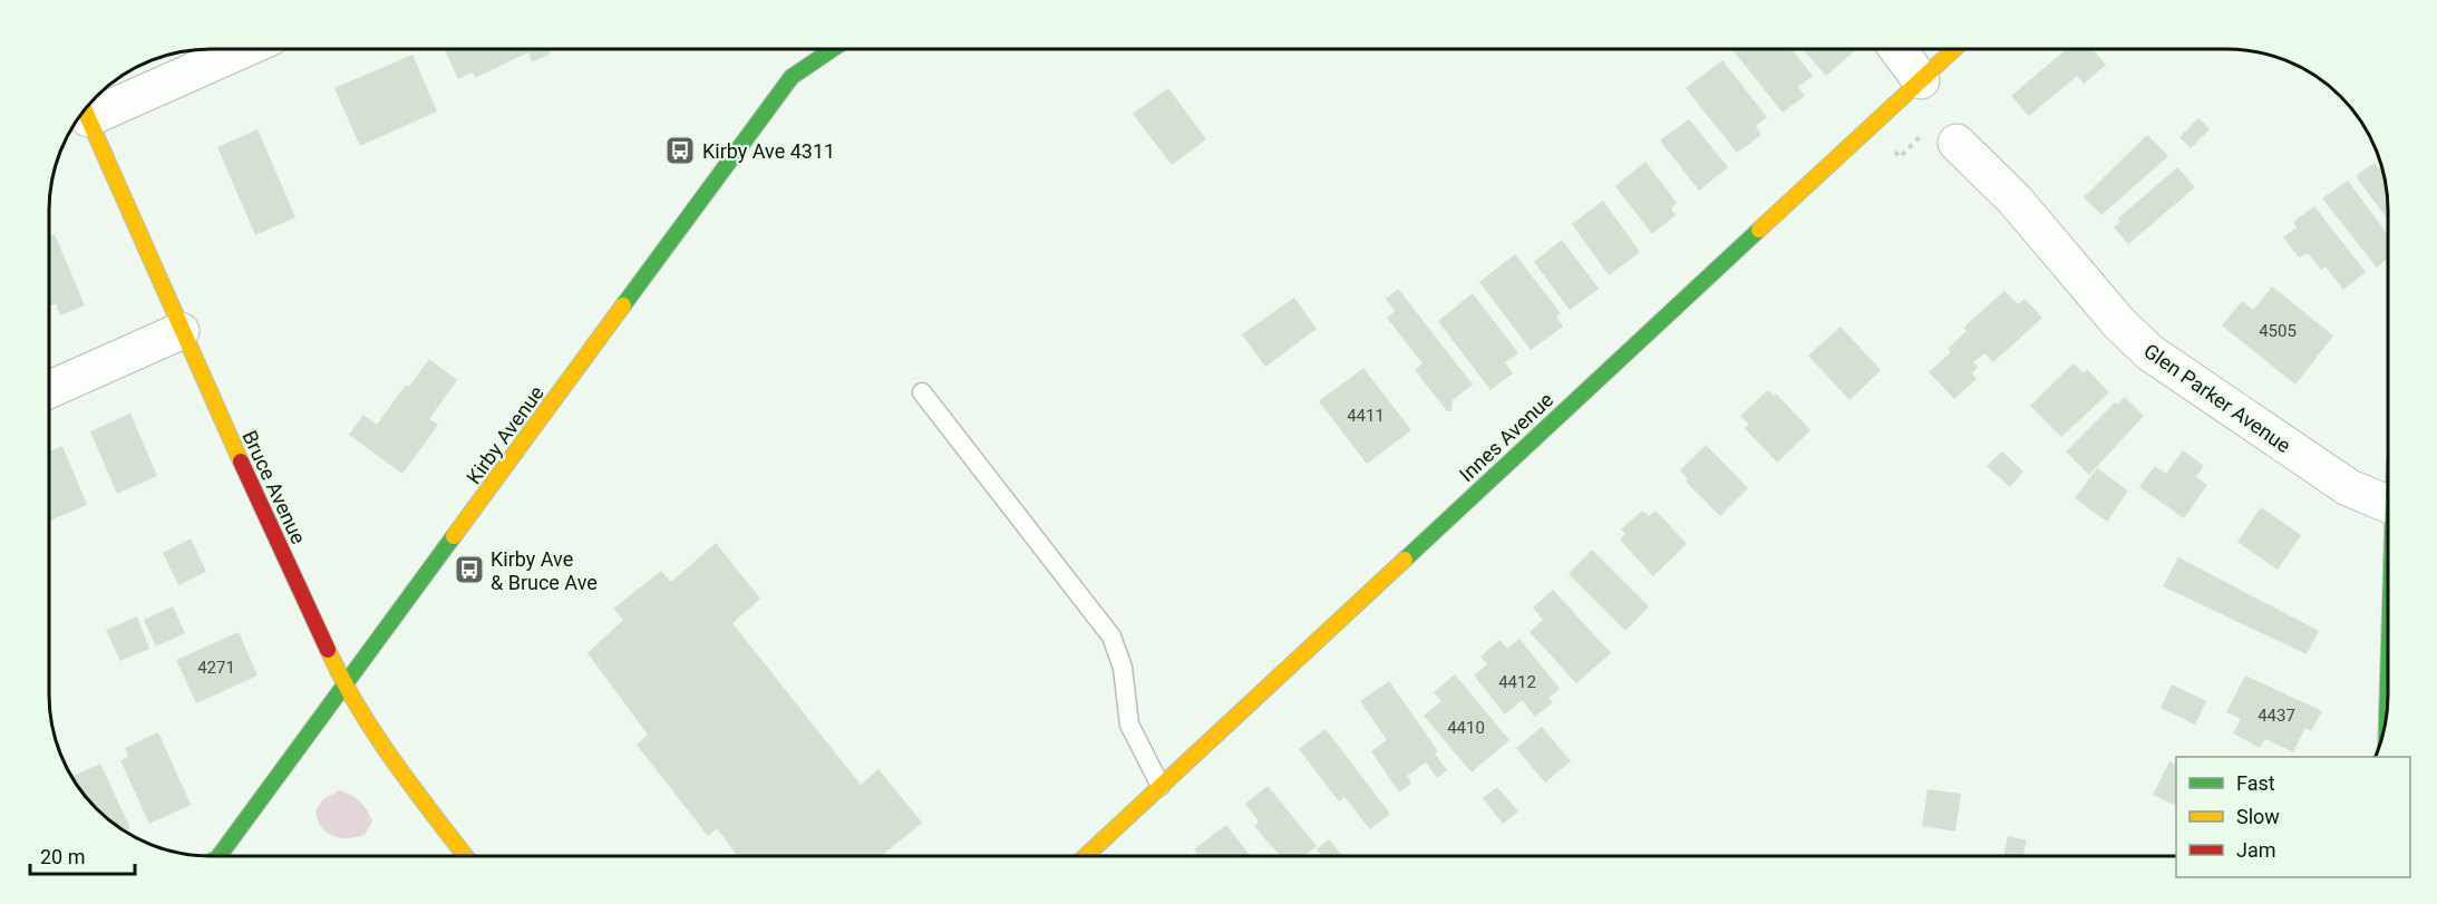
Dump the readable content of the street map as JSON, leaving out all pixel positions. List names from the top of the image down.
{
  "streets": {
    "street": [
      "Glen Parker Avenue",
      "Kirby Avenue",
      "Innes Avenue",
      "Bruce Avenue"
    ]
  },
  "crossings": [
    ["Kirby Avenue", "Bruce Avenue"]
  ],
  "places": {
    "bus stop": ["Kirby Ave 4311", "Kirby Ave & Bruce Ave"]
  },
  "house_numbers": [
    "4505",
    "4411",
    "4271",
    "4412",
    "4437",
    "4410"
  ],
  "legend": ["Fast", "Slow", "Jam"],
  "scale_bar": "20 m"
}
